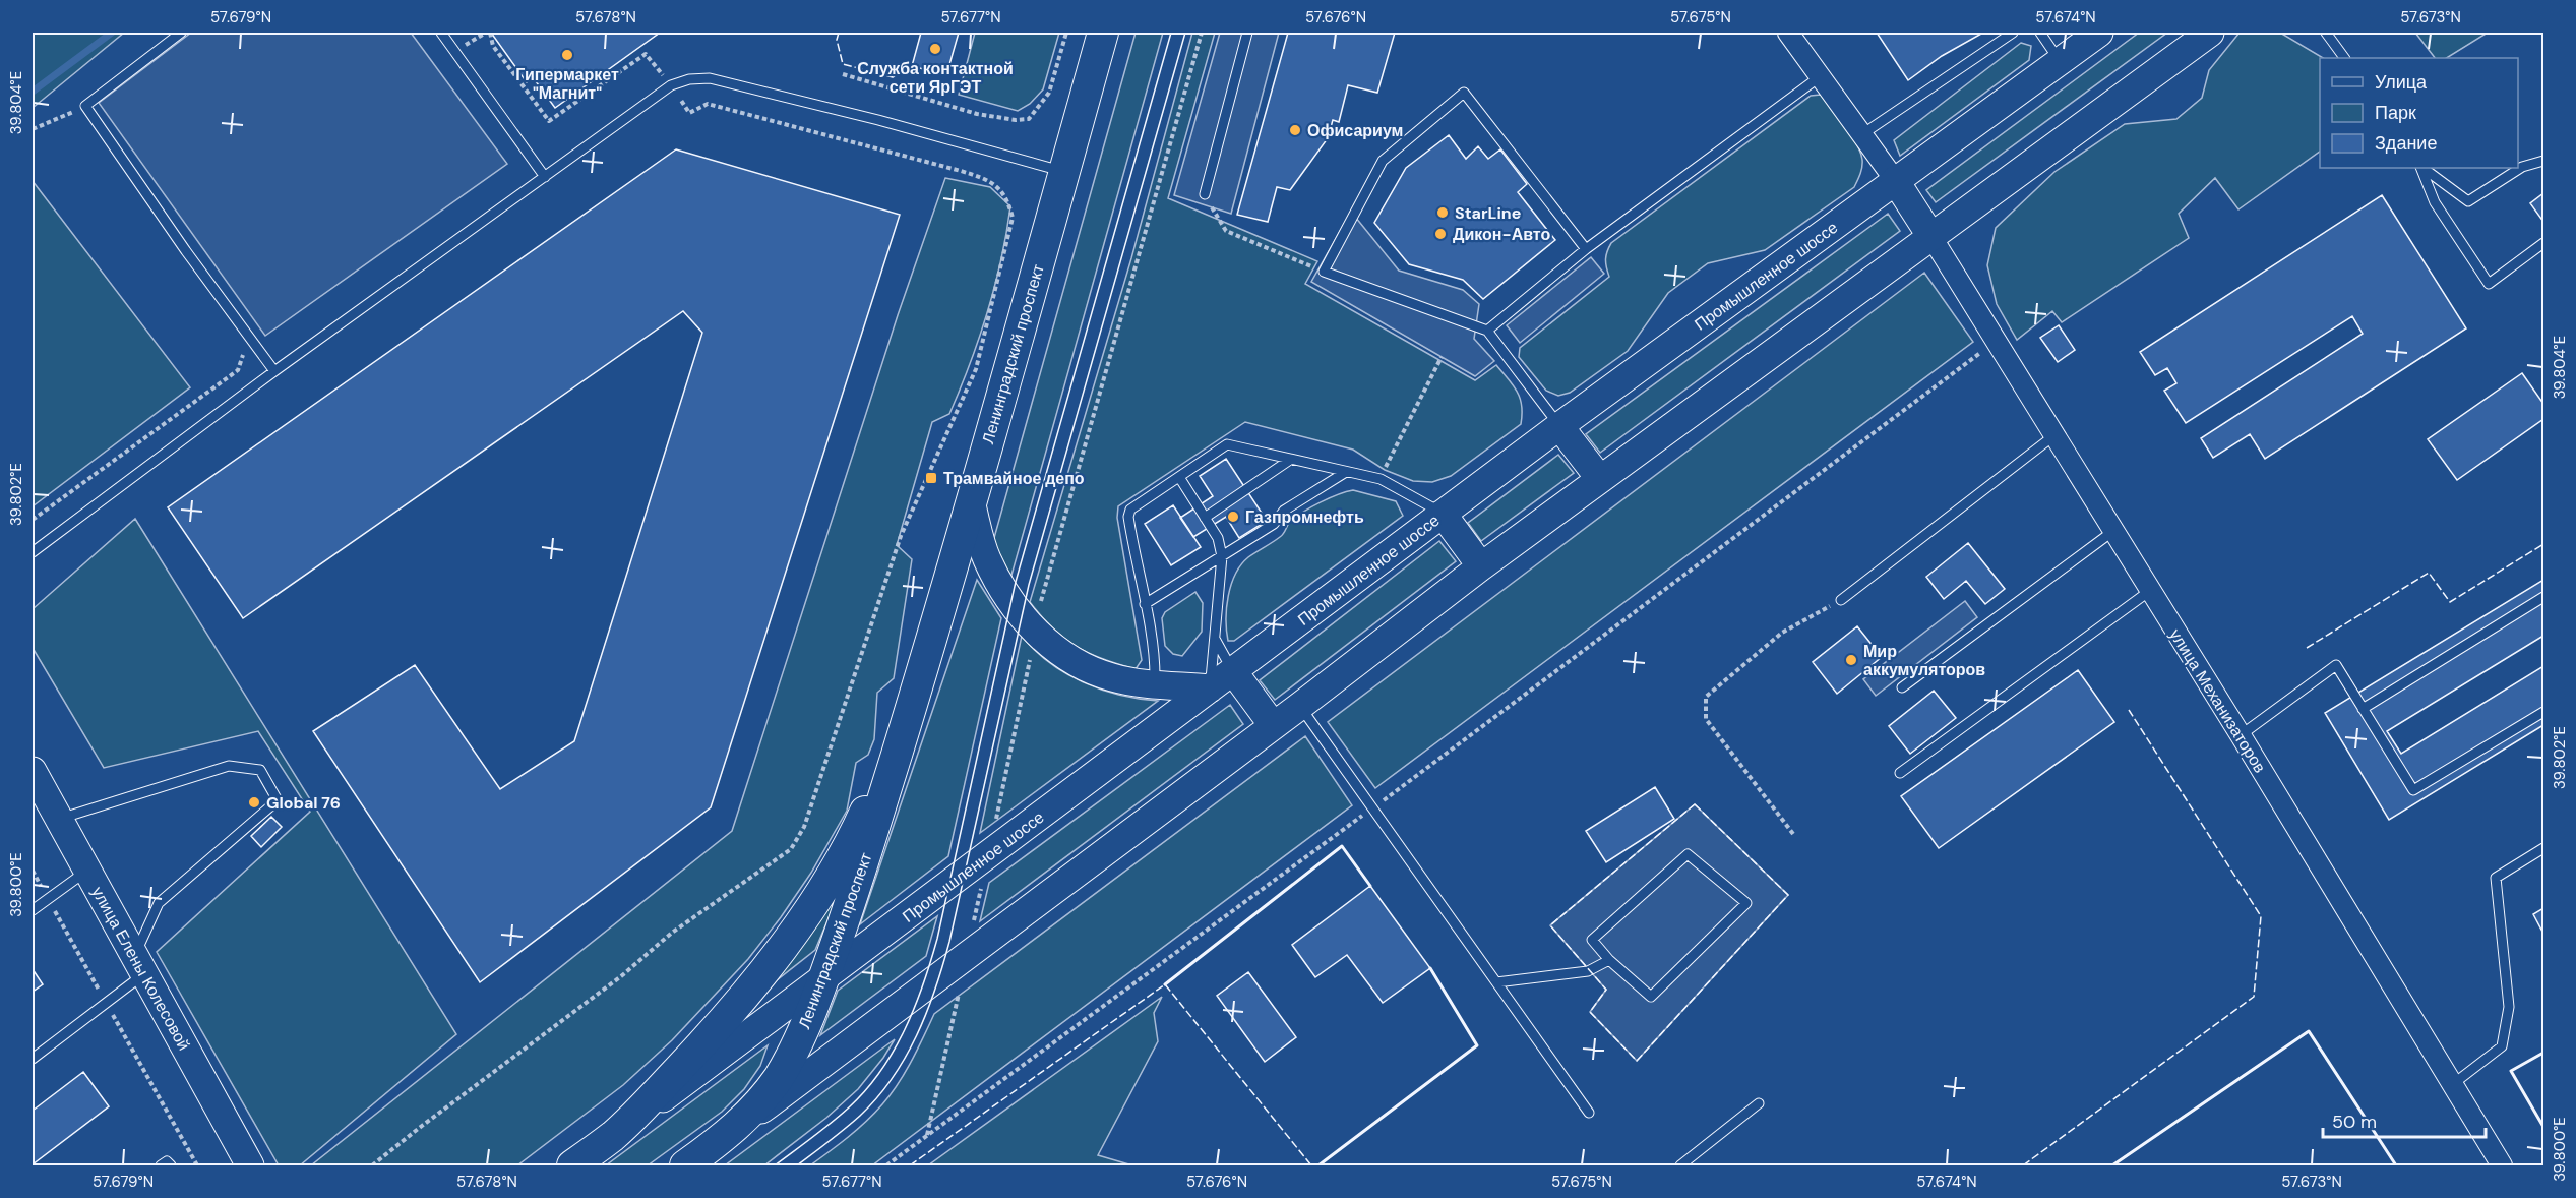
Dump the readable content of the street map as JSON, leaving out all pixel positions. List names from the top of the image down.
{
  "streets": {
    "main road": ["Промышленное шоссе", "Ленинградский проспект", "улица Елены Колесовой"],
    "street": ["улица Механизаторов"]
  },
  "crossings": [
    ["Промышленное шоссе", "Ленинградский проспект"]
  ],
  "places": {
    "other": [
      "Служба контактной сети ЯрГЭТ",
      "Гипермаркет \"Магнит\"",
      "Офисариум",
      "StarLine",
      "Дикон-Авто",
      "Газпромнефть",
      "Мир аккумуляторов",
      "Global 76"
    ],
    "transit": ["Трамвайное депо"]
  },
  "legend": ["Улица", "Парк", "Здание"],
  "scale_bar": "50 m",
  "coordinates": [
    "57.679°N",
    "57.678°N",
    "57.677°N",
    "57.676°N",
    "57.675°N",
    "57.674°N",
    "57.673°N",
    "39.804°E",
    "39.802°E",
    "39.800°E"
  ]
}
